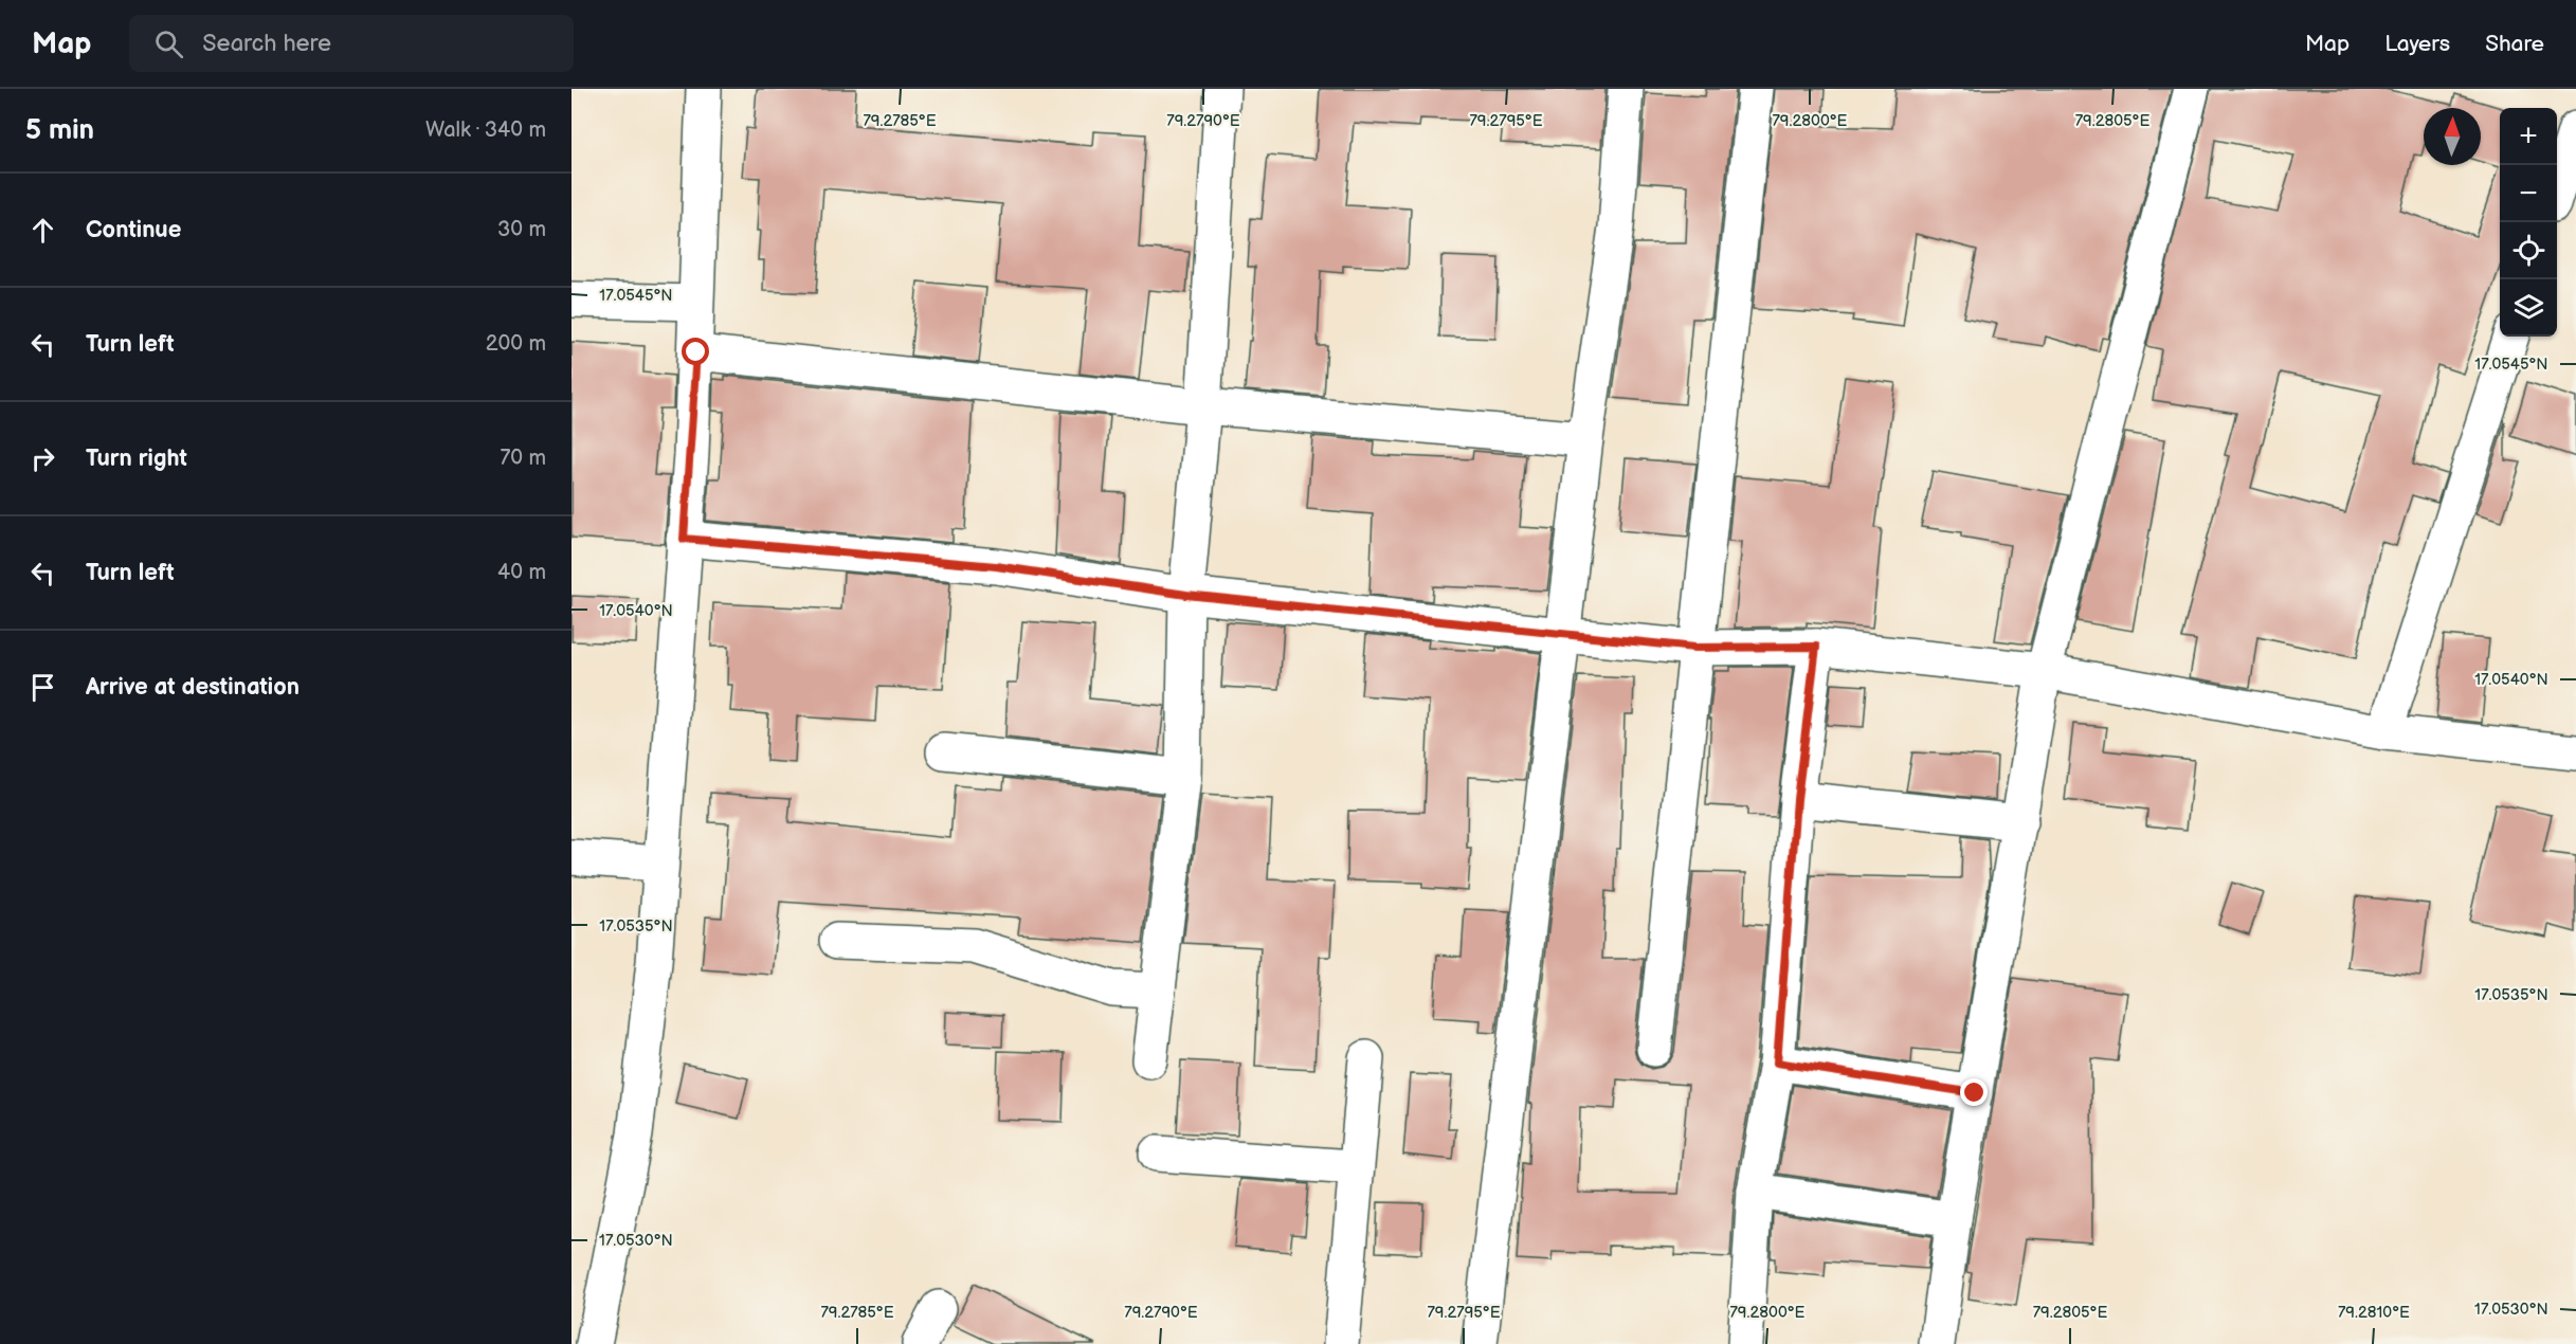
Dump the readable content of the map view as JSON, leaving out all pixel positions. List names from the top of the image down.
{
  "north": "top",
  "page": {
    "header": "Map",
    "search": "Search here",
    "nav": ["Map", "Layers", "Share"],
    "heading": ["5 min", "Walk · 340 m"],
    "map_buttons": ["+", "−"],
    "list": [
      ["Continue", "30 m"],
      ["Turn left", "200 m"],
      ["Turn right", "70 m"],
      ["Turn left", "40 m"],
      "Arrive at destination"
    ]
  },
  "coordinates": [
    "79.2785°E",
    "79.2790°E",
    "79.2795°E",
    "79.2800°E",
    "79.2805°E",
    "17.0545°N",
    "17.0540°N",
    "17.0535°N",
    "17.0530°N",
    "79.2810°E"
  ]
}
